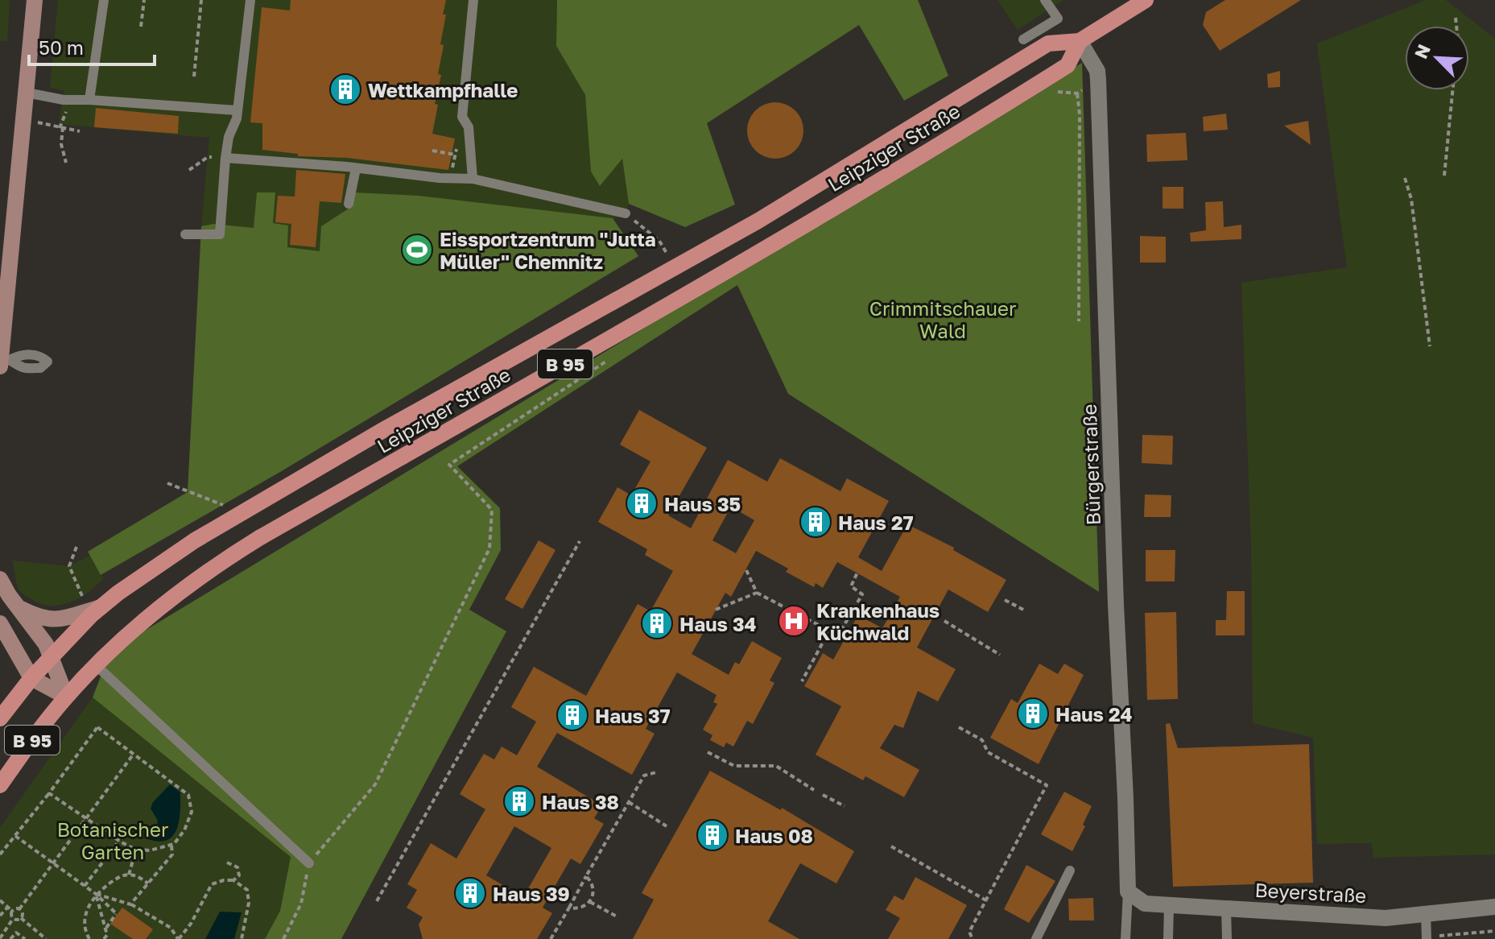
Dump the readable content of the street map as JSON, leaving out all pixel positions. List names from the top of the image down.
{
  "streets": {
    "main road": ["Leipziger Straße", "B 95"],
    "street": ["Bürgerstraße", "Beyerstraße"]
  },
  "crossings": [
    ["Leipziger Straße", "Bürgerstraße"],
    ["Bürgerstraße", "Beyerstraße"]
  ],
  "parks": ["Crimmitschauer Wald", "Botanischer Garten"],
  "places": {
    "building": [
      "Wettkampfhalle",
      "Haus 35",
      "Haus 27",
      "Haus 34",
      "Haus 24",
      "Haus 37",
      "Haus 38",
      "Haus 08",
      "Haus 39"
    ],
    "sports": ["Eissportzentrum \"Jutta Müller\" Chemnitz"],
    "hospital": ["Krankenhaus Küchwald"]
  },
  "scale_bar": "50 m",
  "north": "top left"
}
